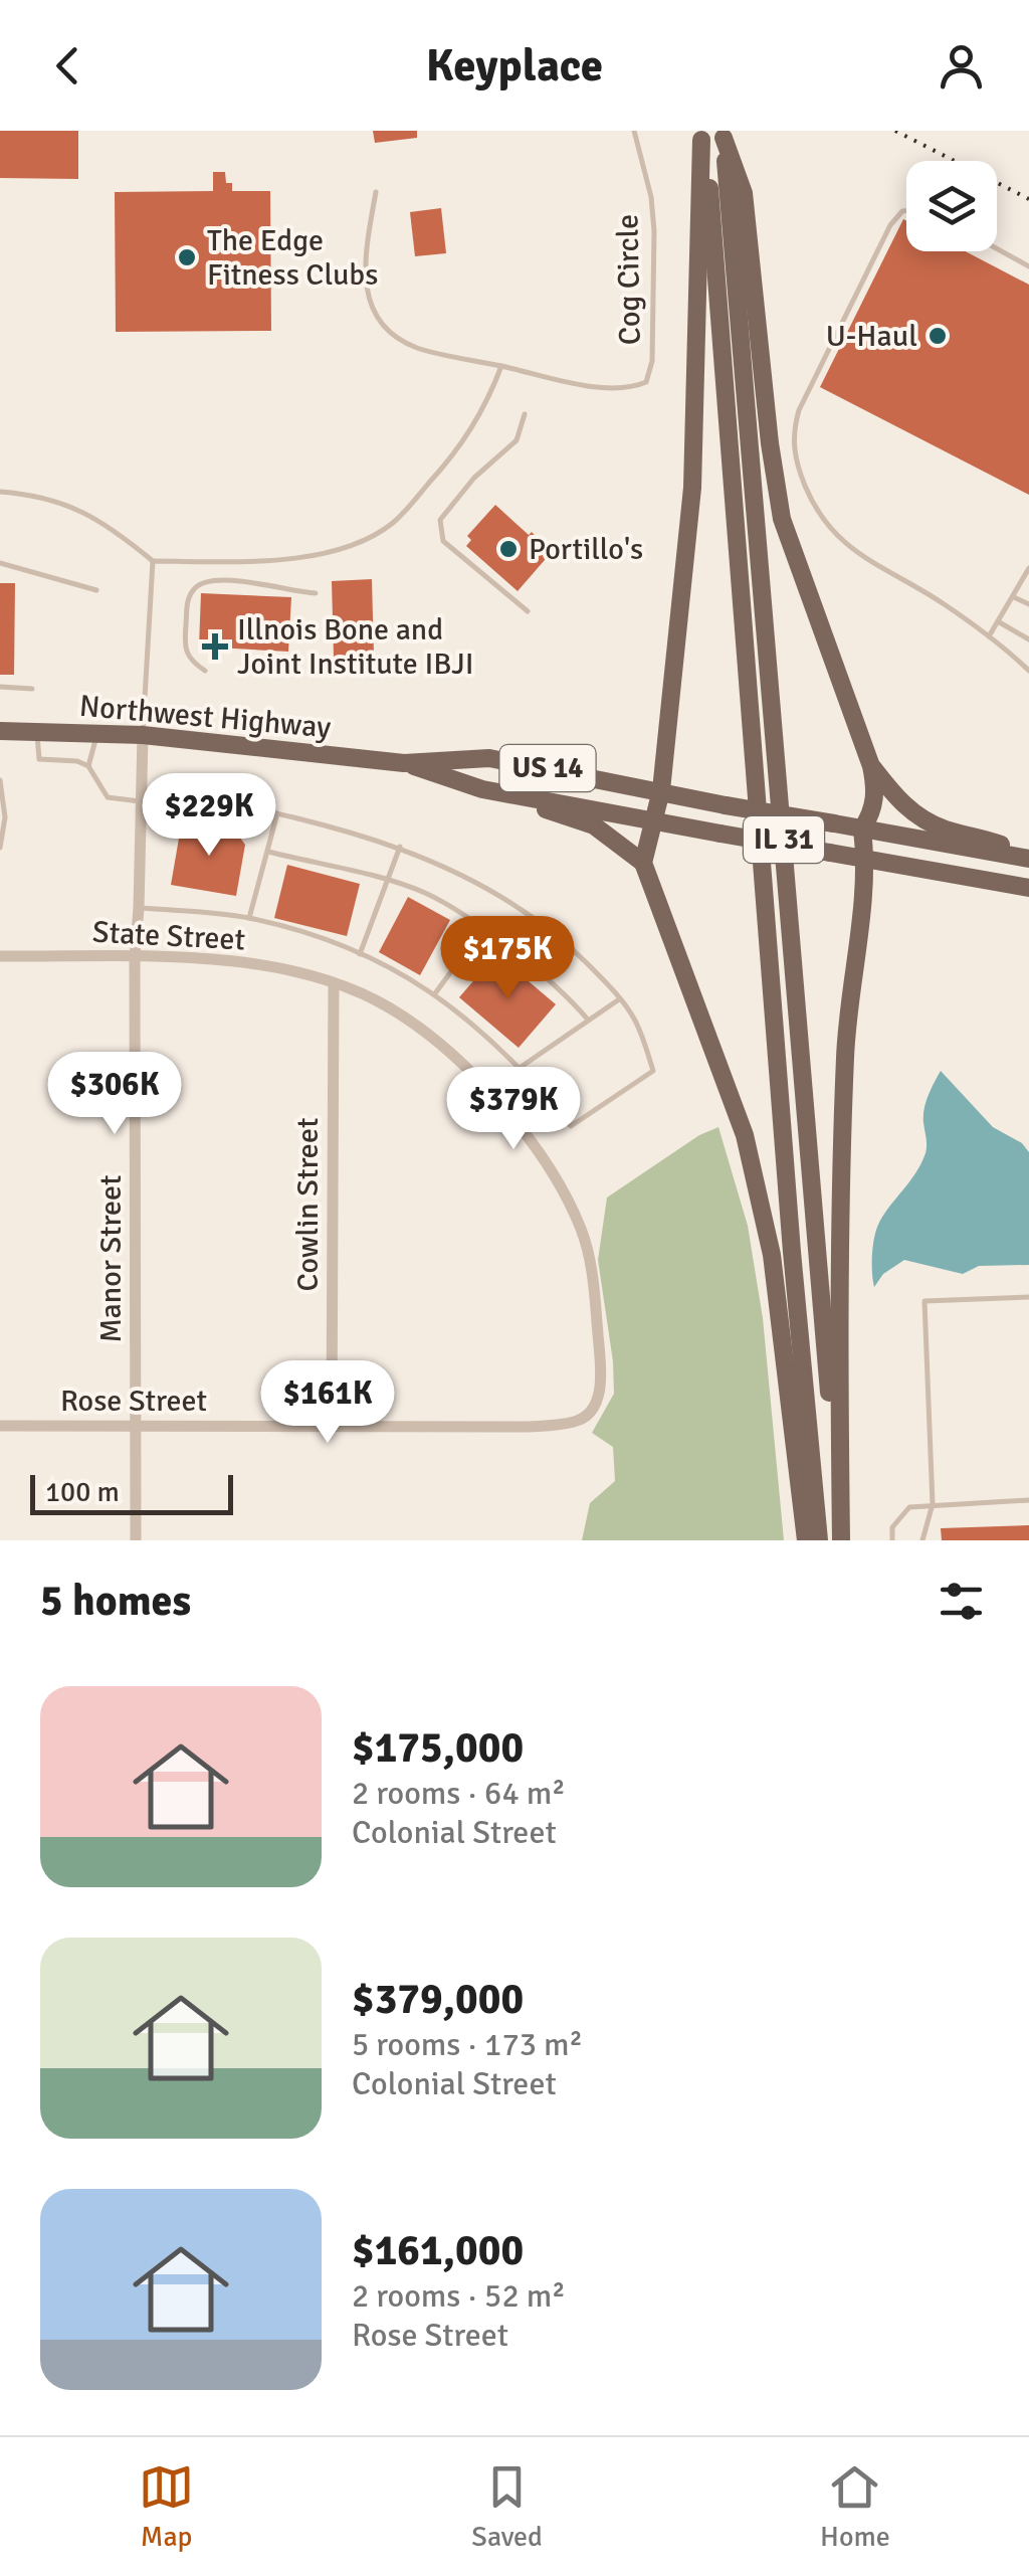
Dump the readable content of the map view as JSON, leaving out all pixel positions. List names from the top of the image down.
{
  "streets": {
    "main road": ["Northwest Highway", "US 14", "IL 31"],
    "street": [
      "State Street",
      "Cowlin Street",
      "Manor Street",
      "Rose Street"
    ],
    "lane": ["Cog Circle"]
  },
  "crossings": [
    ["Northwest Highway", "Manor Street"],
    ["State Street", "Cowlin Street"],
    ["State Street", "Manor Street"],
    ["State Street", "Rose Street"],
    ["Cowlin Street", "Rose Street"],
    ["Manor Street", "Rose Street"]
  ],
  "places": {
    "other": ["The Edge Fitness Clubs", "U-Haul", "Portillo's"],
    "health": ["Illnois Bone and Joint Institute IBJI"]
  },
  "scale_bar": "100 m",
  "page": {
    "header": "Keyplace",
    "price": [
      "$229K",
      "$175K",
      "$306K",
      "$379K",
      "$161K"
    ],
    "scale": "100 m",
    "heading": "5 homes",
    "list": [
      {
        "name": "$175,000",
        "note": "2 rooms · 64 m² · Colonial Street"
      },
      {
        "name": "$379,000",
        "note": "5 rooms · 173 m² · Colonial Street"
      },
      {
        "name": "$161,000",
        "note": "2 rooms · 52 m² · Rose Street"
      }
    ],
    "tabs": ["Map", "Saved", "Home"]
  }
}
